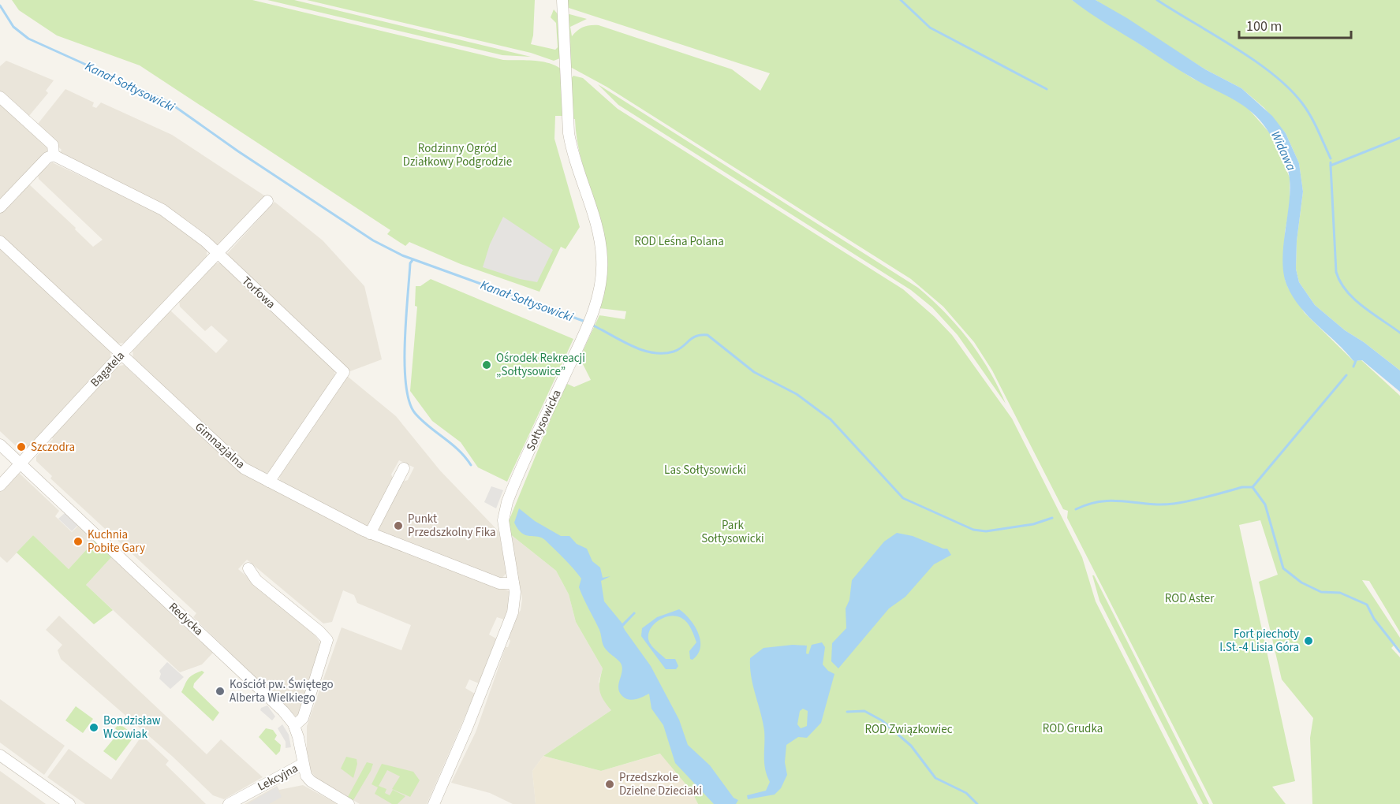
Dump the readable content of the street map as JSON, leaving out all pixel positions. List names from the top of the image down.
{
  "streets": {
    "street": [
      "Torfowa",
      "Bagatela",
      "Sołtysowicka",
      "Gimnazjalna",
      "Redycka",
      "Lekcyjna"
    ]
  },
  "crossings": [
    ["Torfowa", "Bagatela"],
    ["Torfowa", "Gimnazjalna"],
    ["Bagatela", "Gimnazjalna"],
    ["Bagatela", "Redycka"],
    ["Sołtysowicka", "Gimnazjalna"],
    ["Redycka", "Lekcyjna"]
  ],
  "water": ["Kanał Sołtysowicki", "Widawa"],
  "parks": [
    "Rodzinny Ogród Działkowy Podgrodzie",
    "ROD Leśna Polana",
    "Las Sołtysowicki",
    "Park Sołtysowicki",
    "ROD Aster",
    "ROD Grudka",
    "ROD Związkowiec"
  ],
  "places": [
    "Ośrodek Rekreacji „Sołtysowice”",
    "Szczodra",
    "Punkt Przedszkolny Fika",
    "Kuchnia Pobite Gary",
    "Fort piechoty I.St.-4 Lisia Góra",
    "Kościół pw. Świętego Alberta Wielkiego",
    "Bondzisław Wcowiak",
    "Przedszkole Dzielne Dzieciaki"
  ],
  "scale_bar": "100 m"
}
